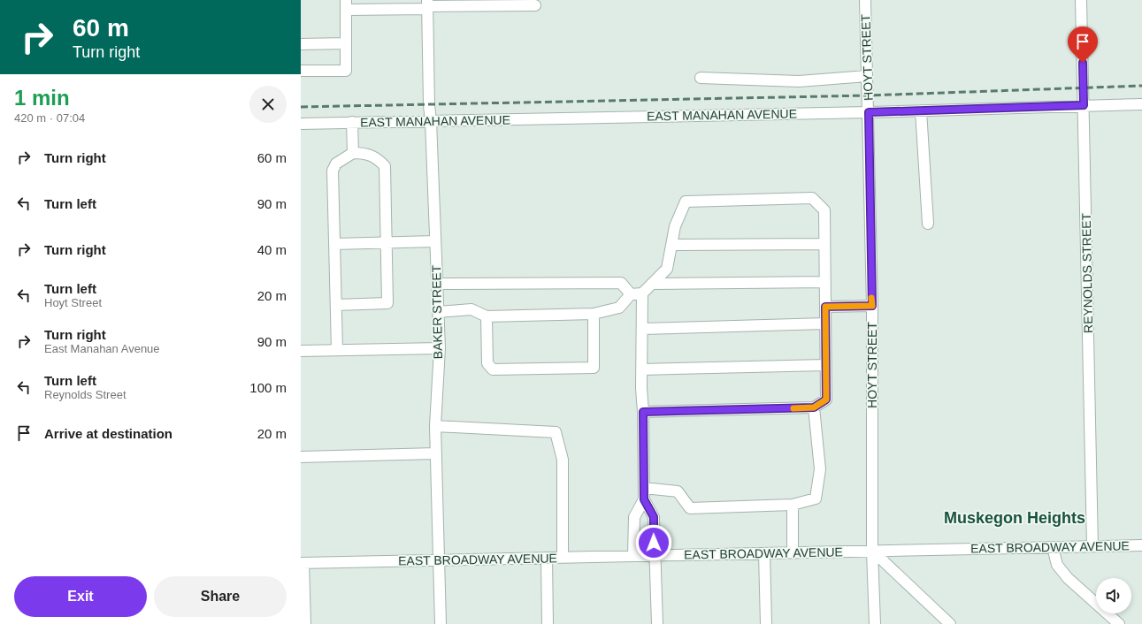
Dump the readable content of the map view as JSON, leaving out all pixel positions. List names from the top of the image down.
{
  "streets": {
    "street": [
      "HOYT STREET",
      "EAST MANAHAN AVENUE",
      "REYNOLDS STREET",
      "BAKER STREET",
      "EAST BROADWAY AVENUE"
    ]
  },
  "crossings": [
    ["HOYT STREET", "EAST MANAHAN AVENUE"],
    ["HOYT STREET", "EAST BROADWAY AVENUE"],
    ["EAST MANAHAN AVENUE", "REYNOLDS STREET"],
    ["EAST MANAHAN AVENUE", "BAKER STREET"],
    ["REYNOLDS STREET", "EAST BROADWAY AVENUE"],
    ["BAKER STREET", "EAST BROADWAY AVENUE"]
  ],
  "districts": ["Muskegon Heights"],
  "page": {
    "turn": ["60 m", "Turn right"],
    "heading": ["1 min", "420 m · 07:04"],
    "list": [
      {
        "name": "Turn right",
        "value": "60 m"
      },
      {
        "name": "Turn left",
        "value": "90 m"
      },
      {
        "name": "Turn right",
        "value": "40 m"
      },
      {
        "name": "Turn left",
        "note": "Hoyt Street",
        "value": "20 m"
      },
      {
        "name": "Turn right",
        "note": "East Manahan Avenue",
        "value": "90 m"
      },
      {
        "name": "Turn left",
        "note": "Reynolds Street",
        "value": "100 m"
      },
      {
        "name": "Arrive at destination",
        "value": "20 m"
      }
    ],
    "buttons": ["Exit", "Share"]
  }
}
